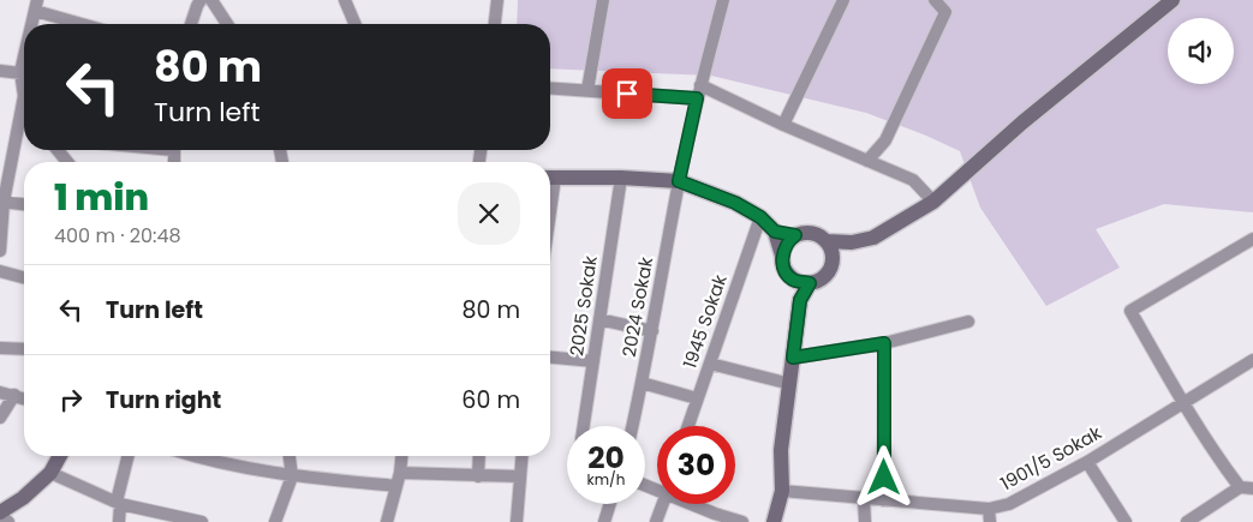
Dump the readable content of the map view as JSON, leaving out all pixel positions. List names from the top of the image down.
{
  "streets": {
    "street": [
      "2025 Sokak",
      "2024 Sokak",
      "1945 Sokak",
      "1901/5 Sokak"
    ]
  },
  "page": {
    "turn": ["80 m", "Turn left"],
    "heading": ["1 min", "400 m · 20:48"],
    "list": [
      {
        "name": "Turn left",
        "value": "80 m"
      },
      {
        "name": "Turn right",
        "value": "60 m"
      }
    ],
    "speed": "20 km/h",
    "limit": "30"
  }
}
